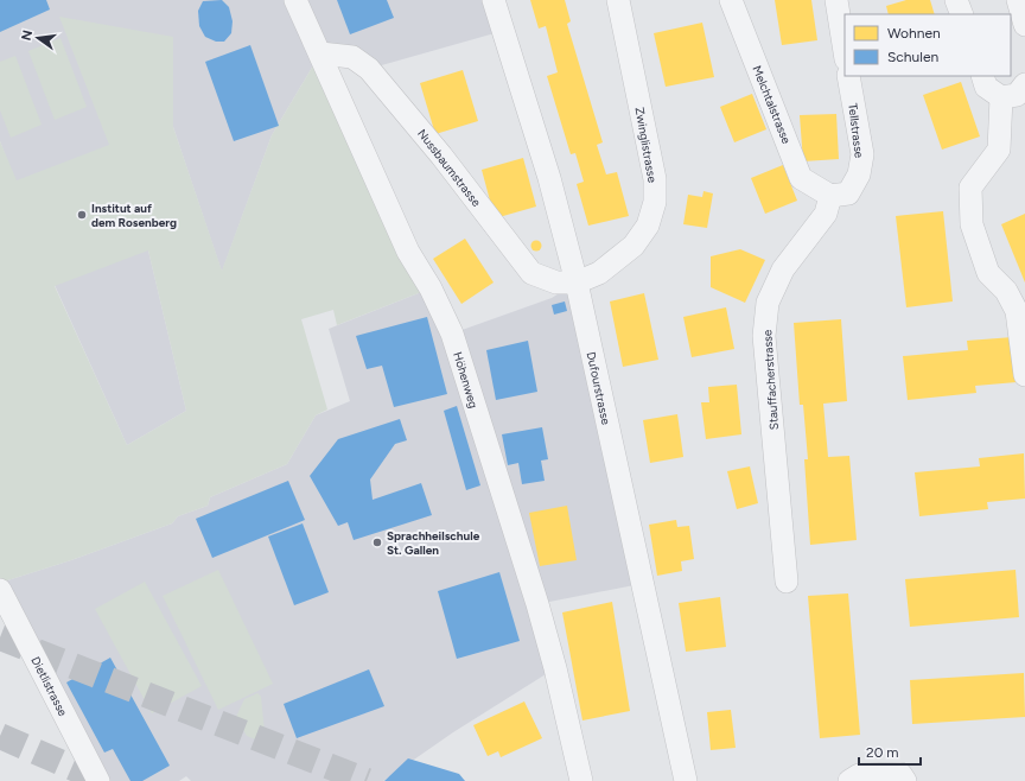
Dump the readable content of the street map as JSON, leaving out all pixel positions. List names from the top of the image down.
{
  "streets": {
    "street": [
      "Melchtalstrasse",
      "Tellstrasse",
      "Zwinglistrasse",
      "Nussbaumstrasse",
      "Höhenweg",
      "Stauffacherstrasse",
      "Dufourstrasse",
      "Dietlistrasse"
    ]
  },
  "crossings": [
    ["Melchtalstrasse", "Tellstrasse"],
    ["Melchtalstrasse", "Stauffacherstrasse"],
    ["Tellstrasse", "Stauffacherstrasse"],
    ["Zwinglistrasse", "Nussbaumstrasse"],
    ["Zwinglistrasse", "Dufourstrasse"],
    ["Nussbaumstrasse", "Höhenweg"],
    ["Nussbaumstrasse", "Dufourstrasse"]
  ],
  "places": ["Institut auf dem Rosenberg", "Sprachheilschule St. Gallen"],
  "legend": ["Wohnen", "Schulen"],
  "scale_bar": "20 m",
  "north": "left"
}
